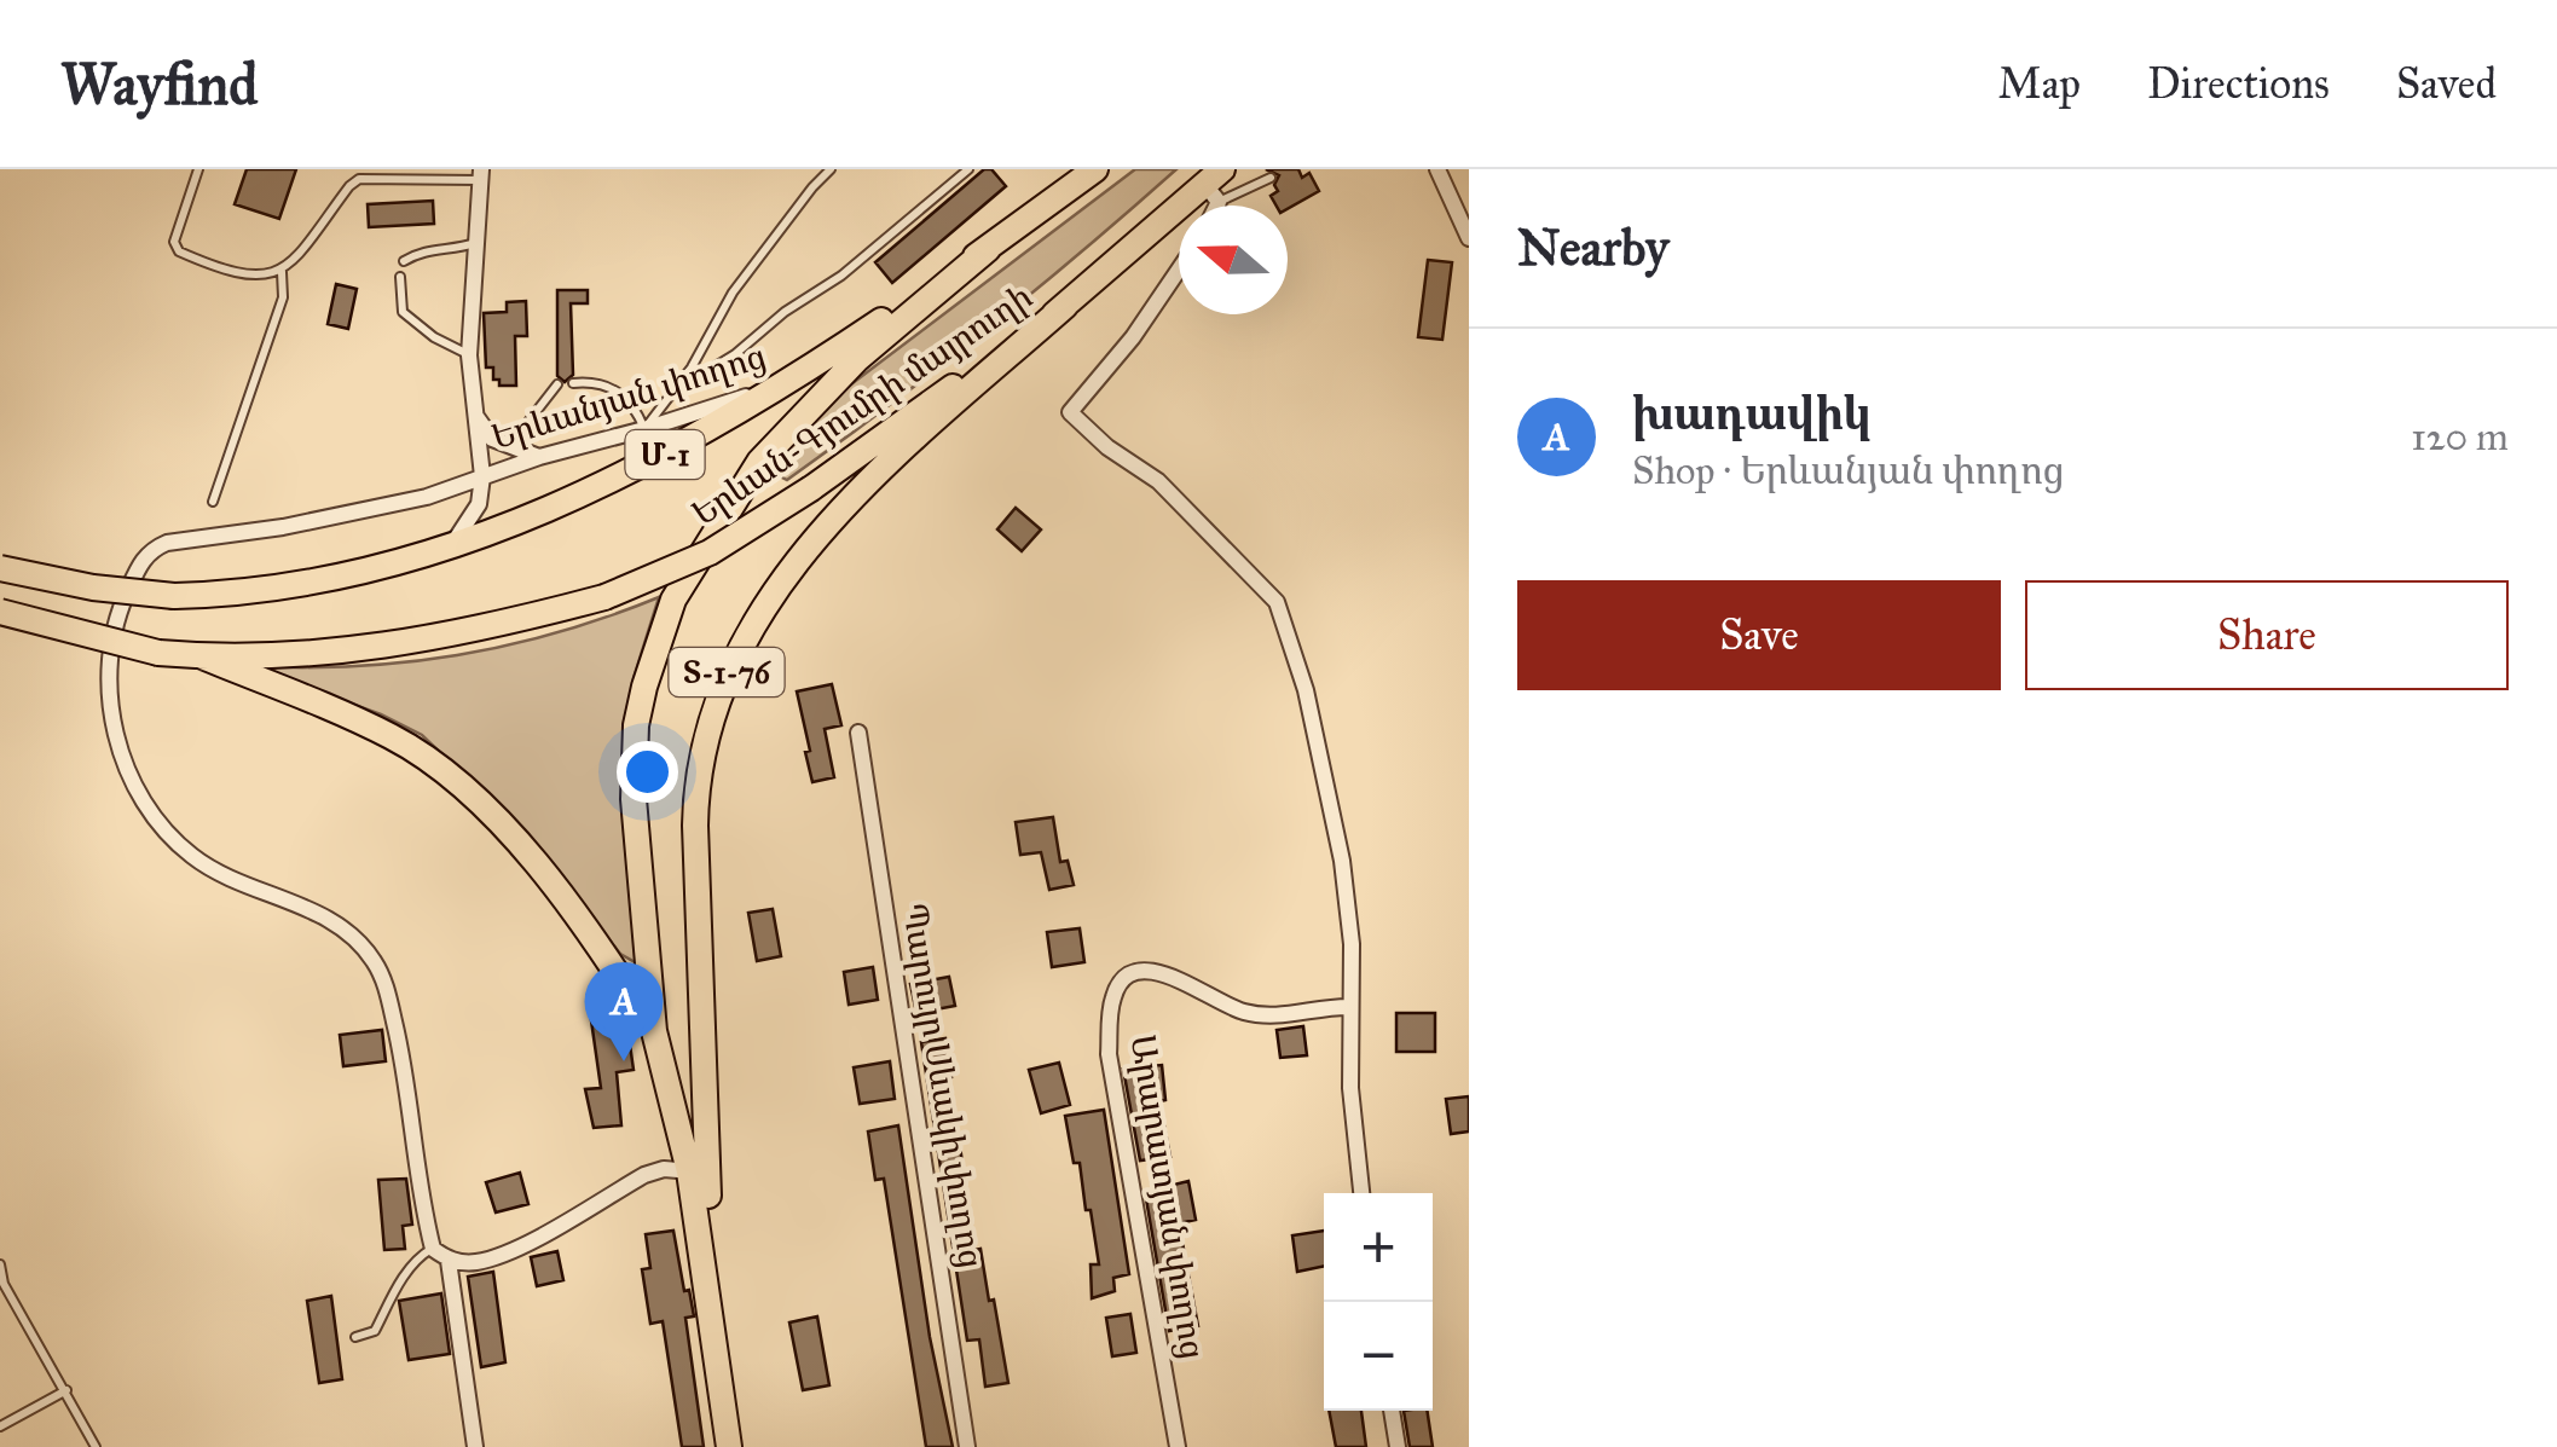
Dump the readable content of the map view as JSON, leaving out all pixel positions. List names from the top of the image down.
{
  "streets": {
    "highway": ["Երևան-Գյումրի մայրուղի", "Մ-1", "Տ-1-76"],
    "street": ["Երևանյան փողոց", "Պարույր Սևակի փողոց", "Արարատյան փողոց"]
  },
  "crossings": [
    ["Երևանյան փողոց", "Երևան-Գյումրի մայրուղի"],
    ["Երևան-Գյումրի մայրուղի", "Տ-1-76"]
  ],
  "north": "left",
  "page": {
    "header": "Wayfind",
    "nav": ["Map", "Directions", "Saved"],
    "heading": "Nearby",
    "list": [
      {
        "mark": "A",
        "name": "խադավիկ",
        "note": "Shop · Երևանյան փողոց",
        "value": "120 m"
      }
    ],
    "buttons": ["Save", "Share"],
    "pins": "A",
    "map_buttons": ["+", "−"]
  }
}
